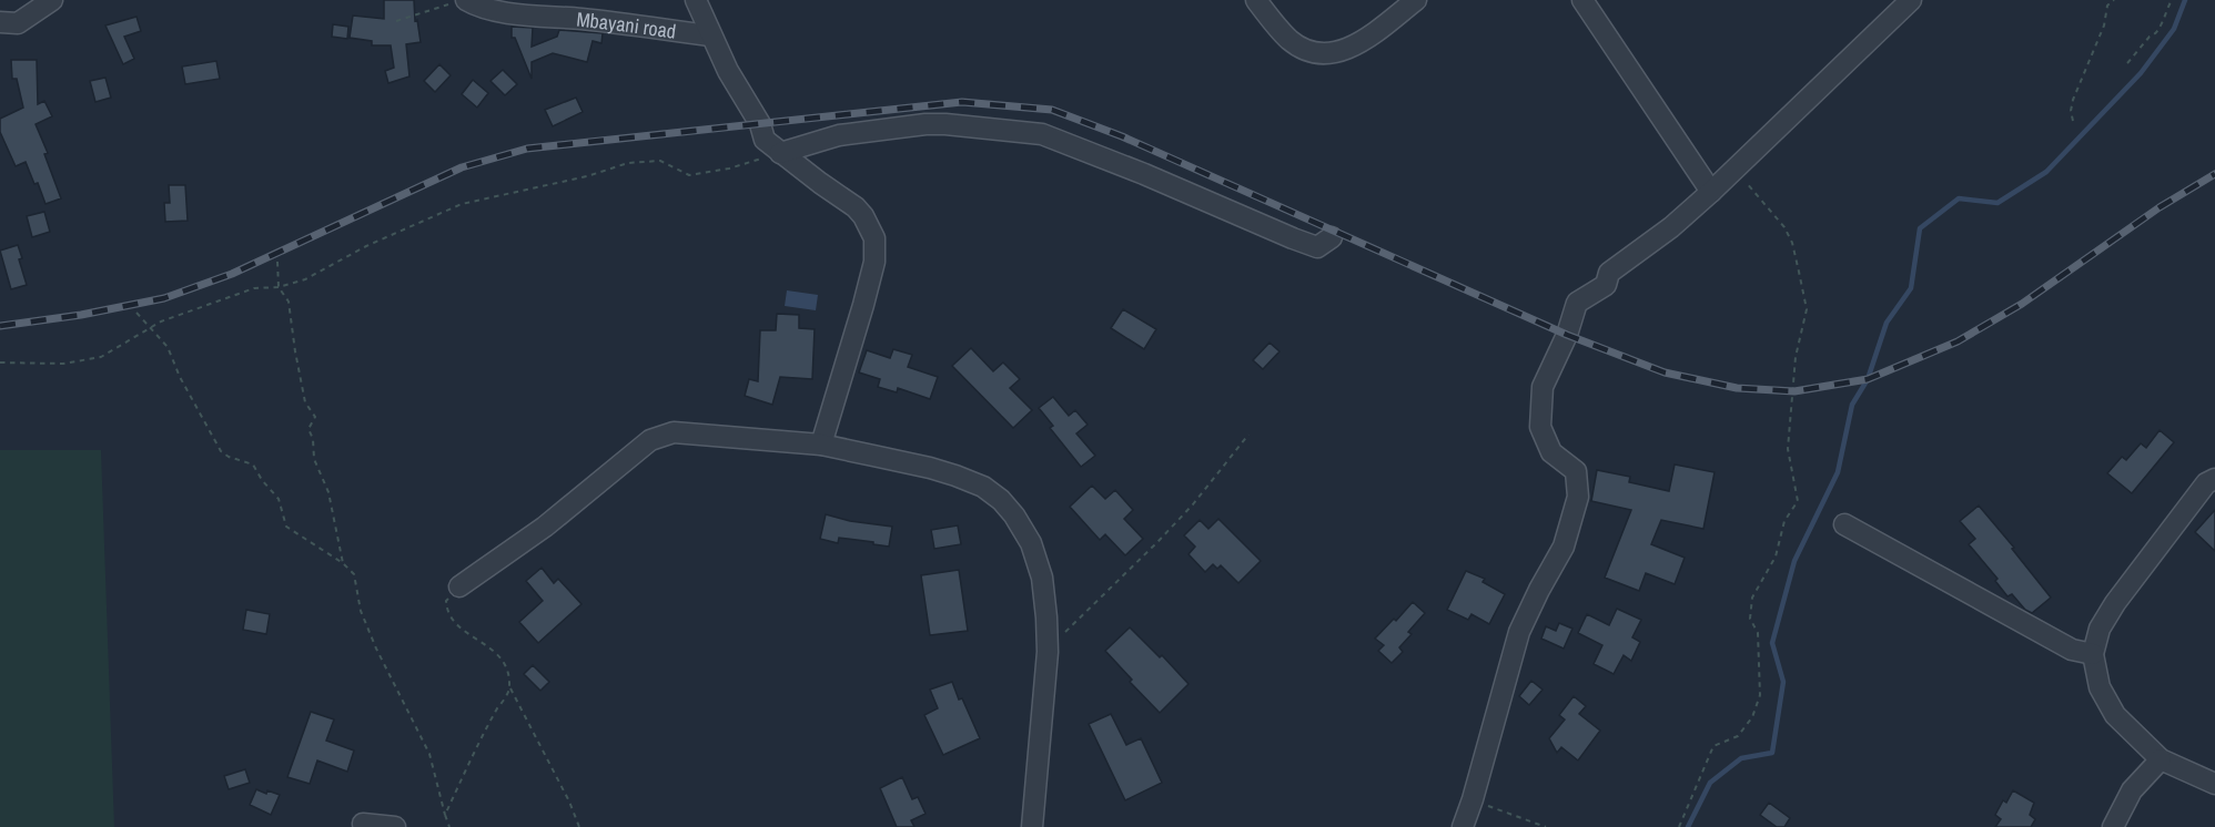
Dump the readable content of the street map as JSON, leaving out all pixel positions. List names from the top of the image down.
{
  "streets": {
    "street": ["Mbayani road"]
  }
}
